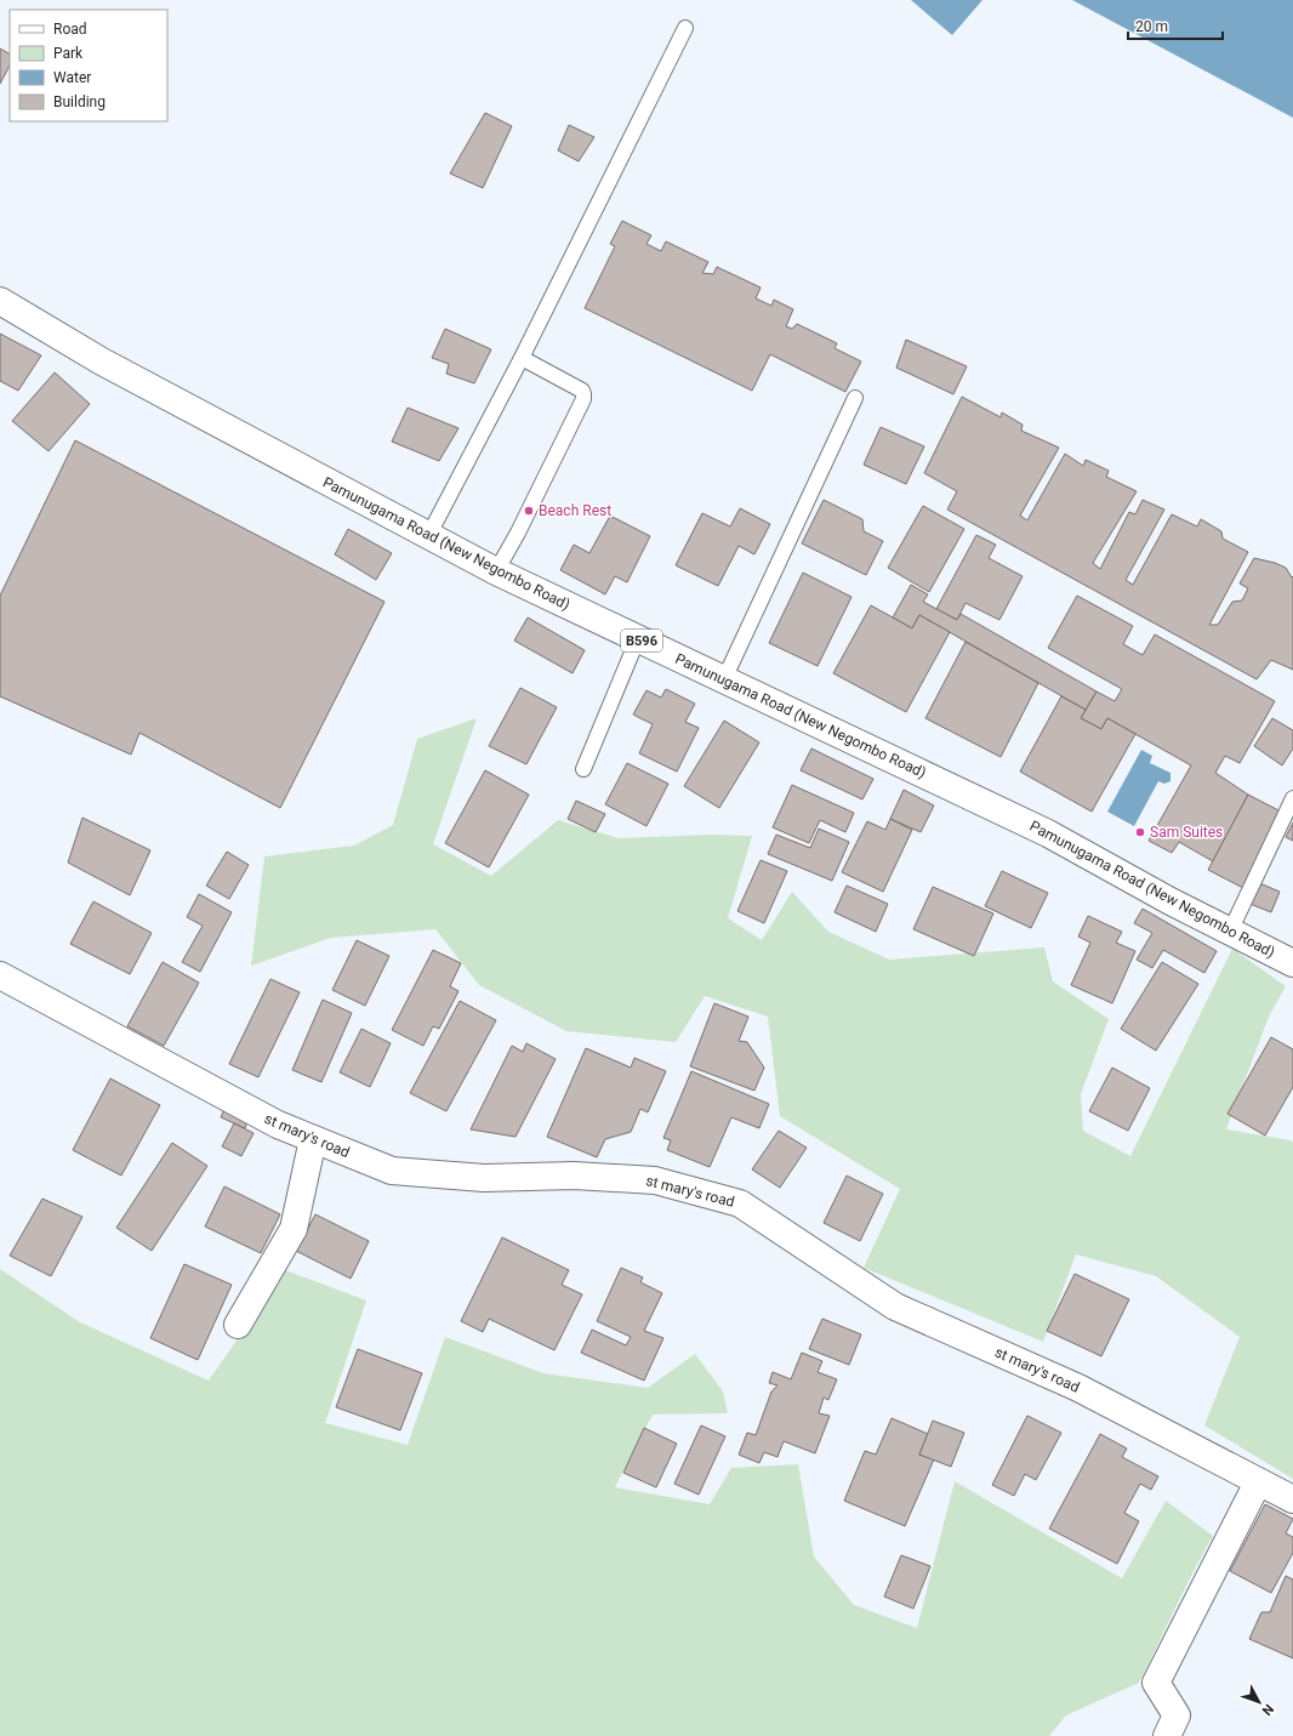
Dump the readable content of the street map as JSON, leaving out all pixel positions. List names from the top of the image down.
{
  "streets": {
    "street": ["Pamunugama Road (New Negombo Road)", "B596", "st mary's road"]
  },
  "places": ["Beach Rest", "Sam Suites"],
  "legend": [
    "Road",
    "Park",
    "Water",
    "Building"
  ],
  "scale_bar": "20 m",
  "north": "bottom right"
}
